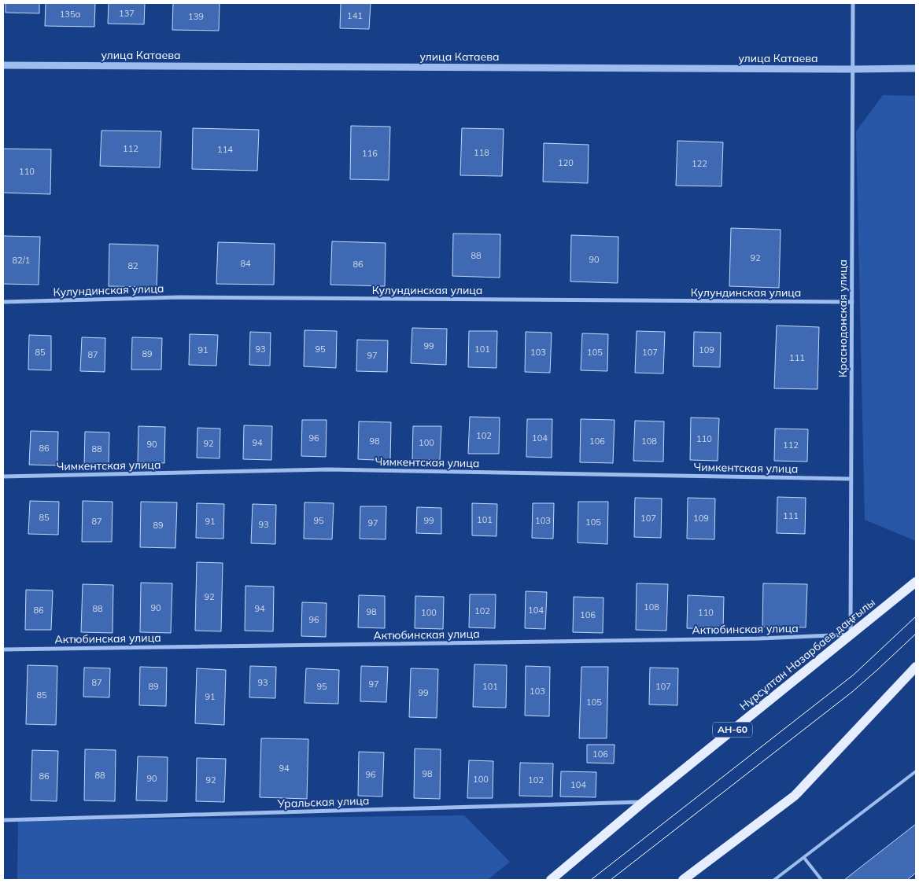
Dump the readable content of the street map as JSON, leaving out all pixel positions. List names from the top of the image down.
{
  "streets": {
    "main road": ["Нұрсұлтан Назарбаев даңғылы", "АН-60"],
    "street": [
      "улица Катаева",
      "Кулундинская улица",
      "Краснодонская улица",
      "Чимкентская улица",
      "Актюбинская улица",
      "Уральская улица"
    ]
  },
  "crossings": [
    ["улица Катаева", "Краснодонская улица"],
    ["Кулундинская улица", "Краснодонская улица"],
    ["Краснодонская улица", "Чимкентская улица"],
    ["Краснодонская улица", "Актюбинская улица"],
    ["Краснодонская улица", "Нұрсұлтан Назарбаев даңғылы"],
    ["Актюбинская улица", "Нұрсұлтан Назарбаев даңғылы"],
    ["Нұрсұлтан Назарбаев даңғылы", "Уральская улица"]
  ],
  "house_numbers": [
    "137",
    "135а",
    "141",
    "139",
    "112",
    "114",
    "118",
    "116",
    "120",
    "122",
    "110",
    "88",
    "92",
    "90",
    "82/1",
    "84",
    "86",
    "82",
    "99",
    "93",
    "95",
    "101",
    "91",
    "109",
    "85",
    "103",
    "105",
    "107",
    "89",
    "87",
    "97",
    "111",
    "102",
    "96",
    "104",
    "110",
    "98",
    "106",
    "108",
    "94",
    "100",
    "92",
    "90",
    "112",
    "86",
    "88",
    "111",
    "85",
    "107",
    "109",
    "101",
    "95",
    "99",
    "103",
    "87",
    "91",
    "105",
    "97",
    "93",
    "89",
    "92",
    "108",
    "90",
    "88",
    "94",
    "86",
    "104",
    "102",
    "98",
    "100",
    "110",
    "106",
    "96",
    "87",
    "93",
    "97",
    "89",
    "95",
    "101",
    "107",
    "103",
    "99",
    "85",
    "91",
    "105",
    "106",
    "94",
    "98",
    "96",
    "88",
    "86",
    "90",
    "100",
    "92",
    "102",
    "104"
  ]
}
